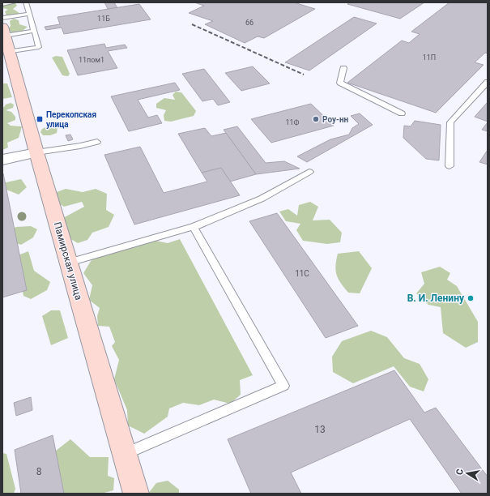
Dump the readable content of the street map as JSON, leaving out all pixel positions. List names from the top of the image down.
{
  "streets": {
    "street": ["Памирская улица"]
  },
  "places": {
    "transit": ["Перекопская улица"],
    "other": ["Роу-нн", "В. И. Ленину"]
  },
  "house_numbers": [
    "11Б",
    "66",
    "11П",
    "11пом1",
    "11Ф",
    "11С",
    "13",
    "8"
  ],
  "north": "left"
}
